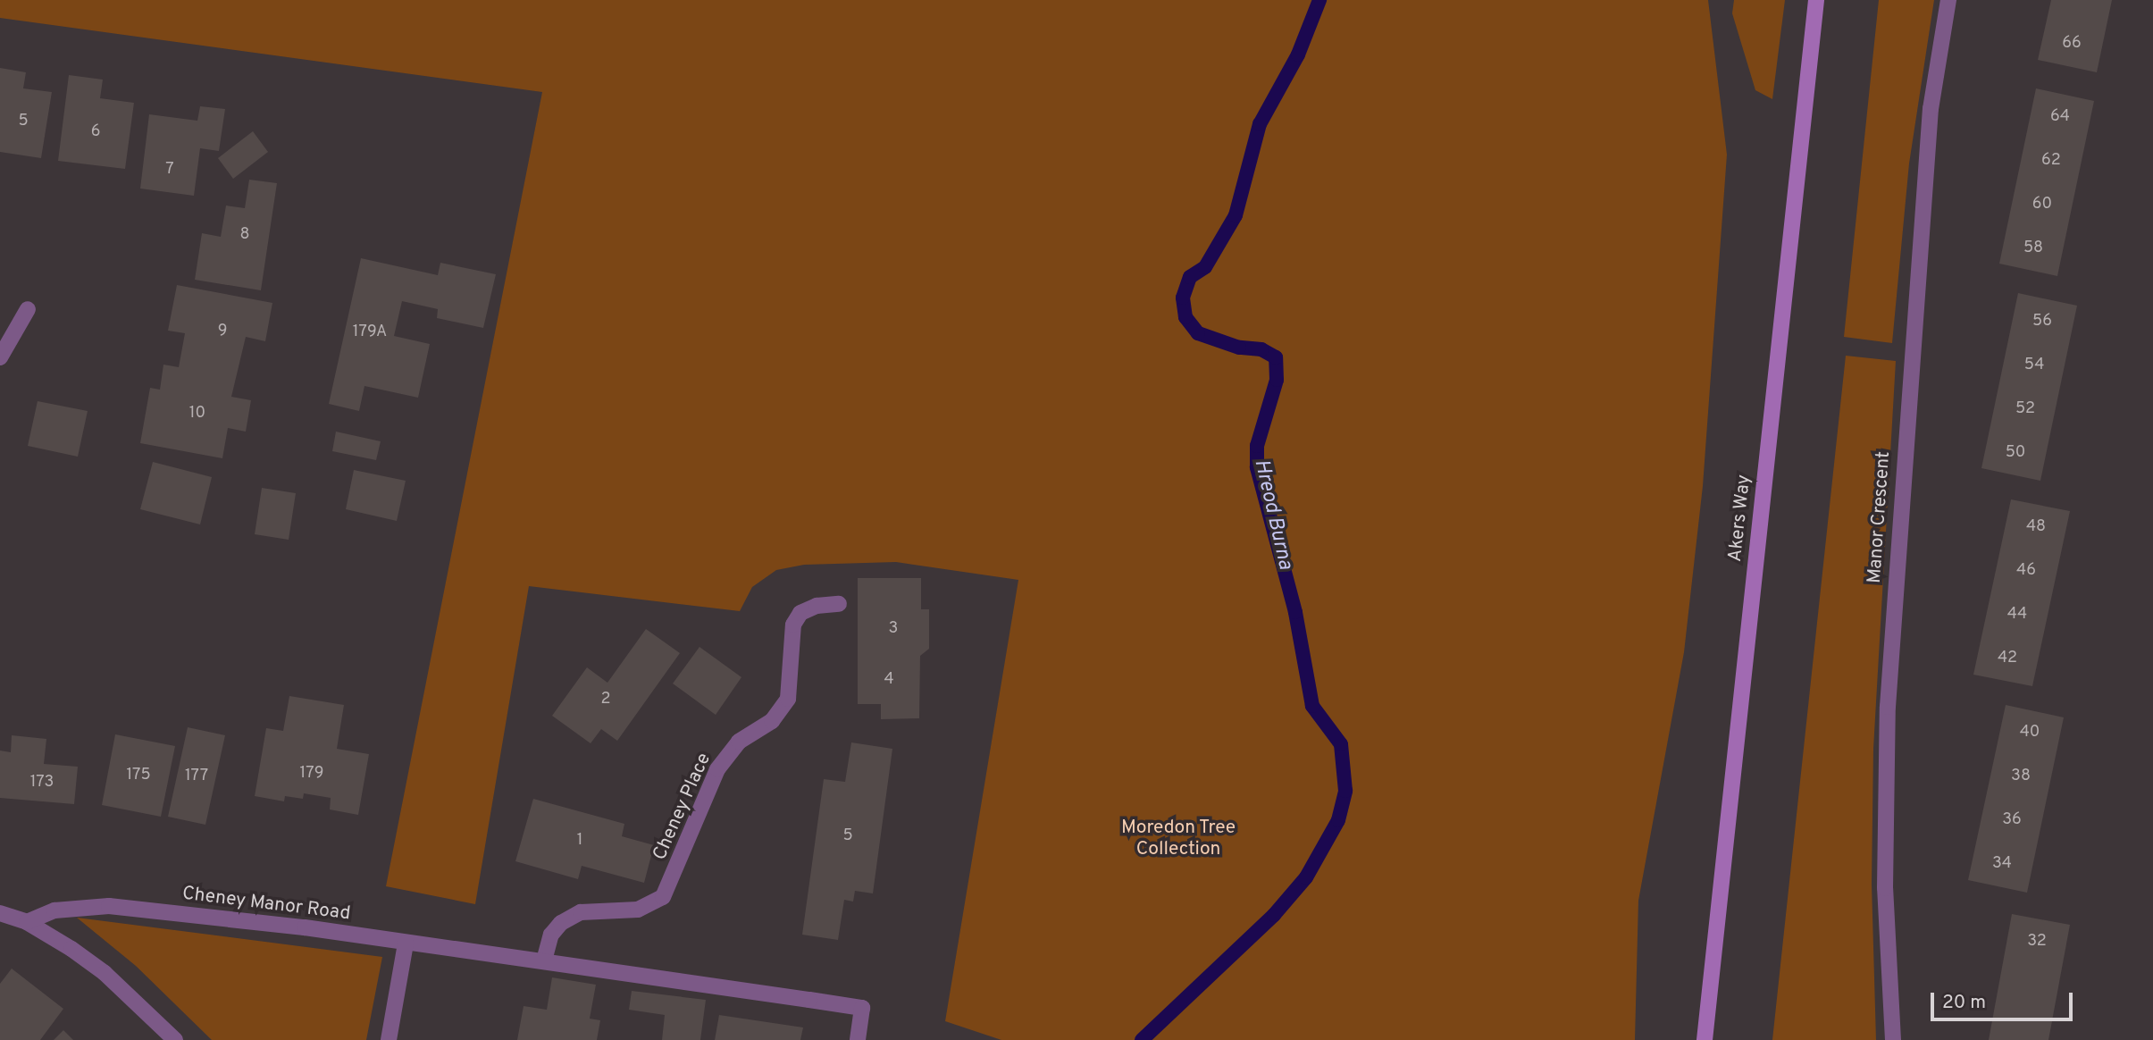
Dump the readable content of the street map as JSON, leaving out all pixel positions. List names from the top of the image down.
{
  "streets": {
    "main road": ["Akers Way"],
    "street": ["Manor Crescent", "Cheney Place", "Cheney Manor Road"]
  },
  "water": ["Hreod Burna"],
  "parks": ["Moredon Tree Collection"],
  "house_numbers": [
    "66",
    "64",
    "5",
    "6",
    "62",
    "7",
    "60",
    "8",
    "58",
    "56",
    "9",
    "179A",
    "54",
    "52",
    "10",
    "50",
    "48",
    "46",
    "44",
    "3",
    "42",
    "4",
    "2",
    "40",
    "179",
    "175",
    "177",
    "38",
    "173",
    "36",
    "5",
    "1",
    "34",
    "32"
  ],
  "scale_bar": "20 m"
}
